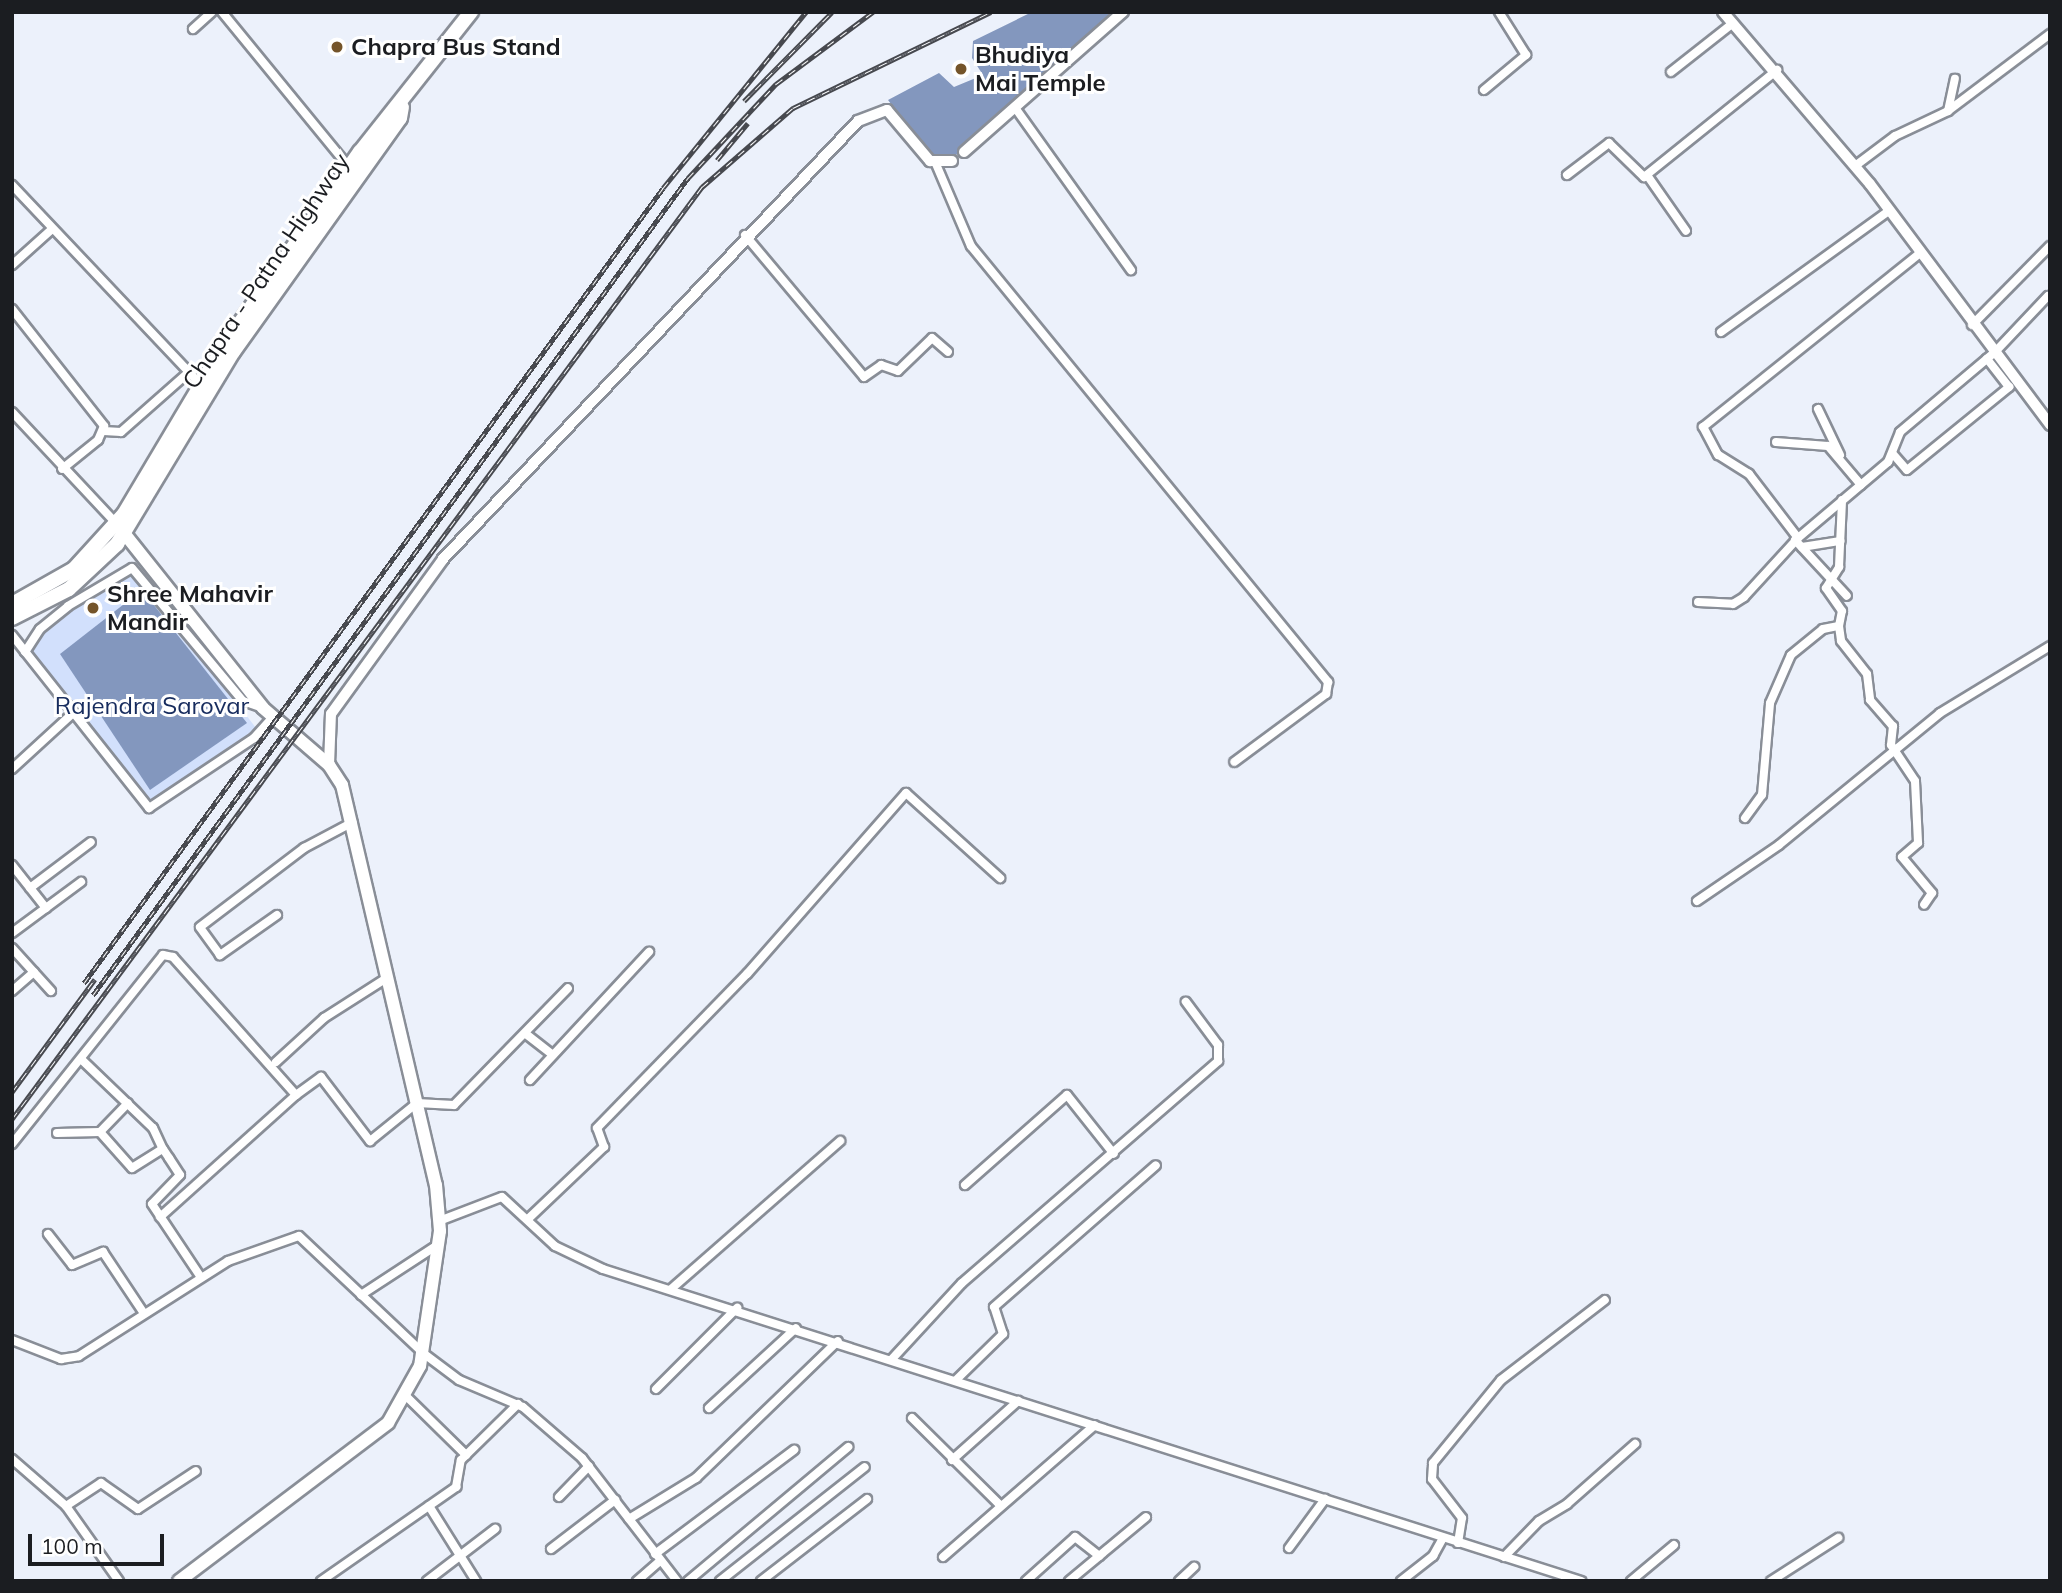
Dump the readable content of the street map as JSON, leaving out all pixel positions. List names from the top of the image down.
{
  "streets": {
    "highway": ["Chapra - Patna Highway"]
  },
  "parks": ["Rajendra Sarovar"],
  "places": ["Chapra Bus Stand", "Bhudiya Mai Temple", "Shree Mahavir Mandir"],
  "scale_bar": "100 m"
}
